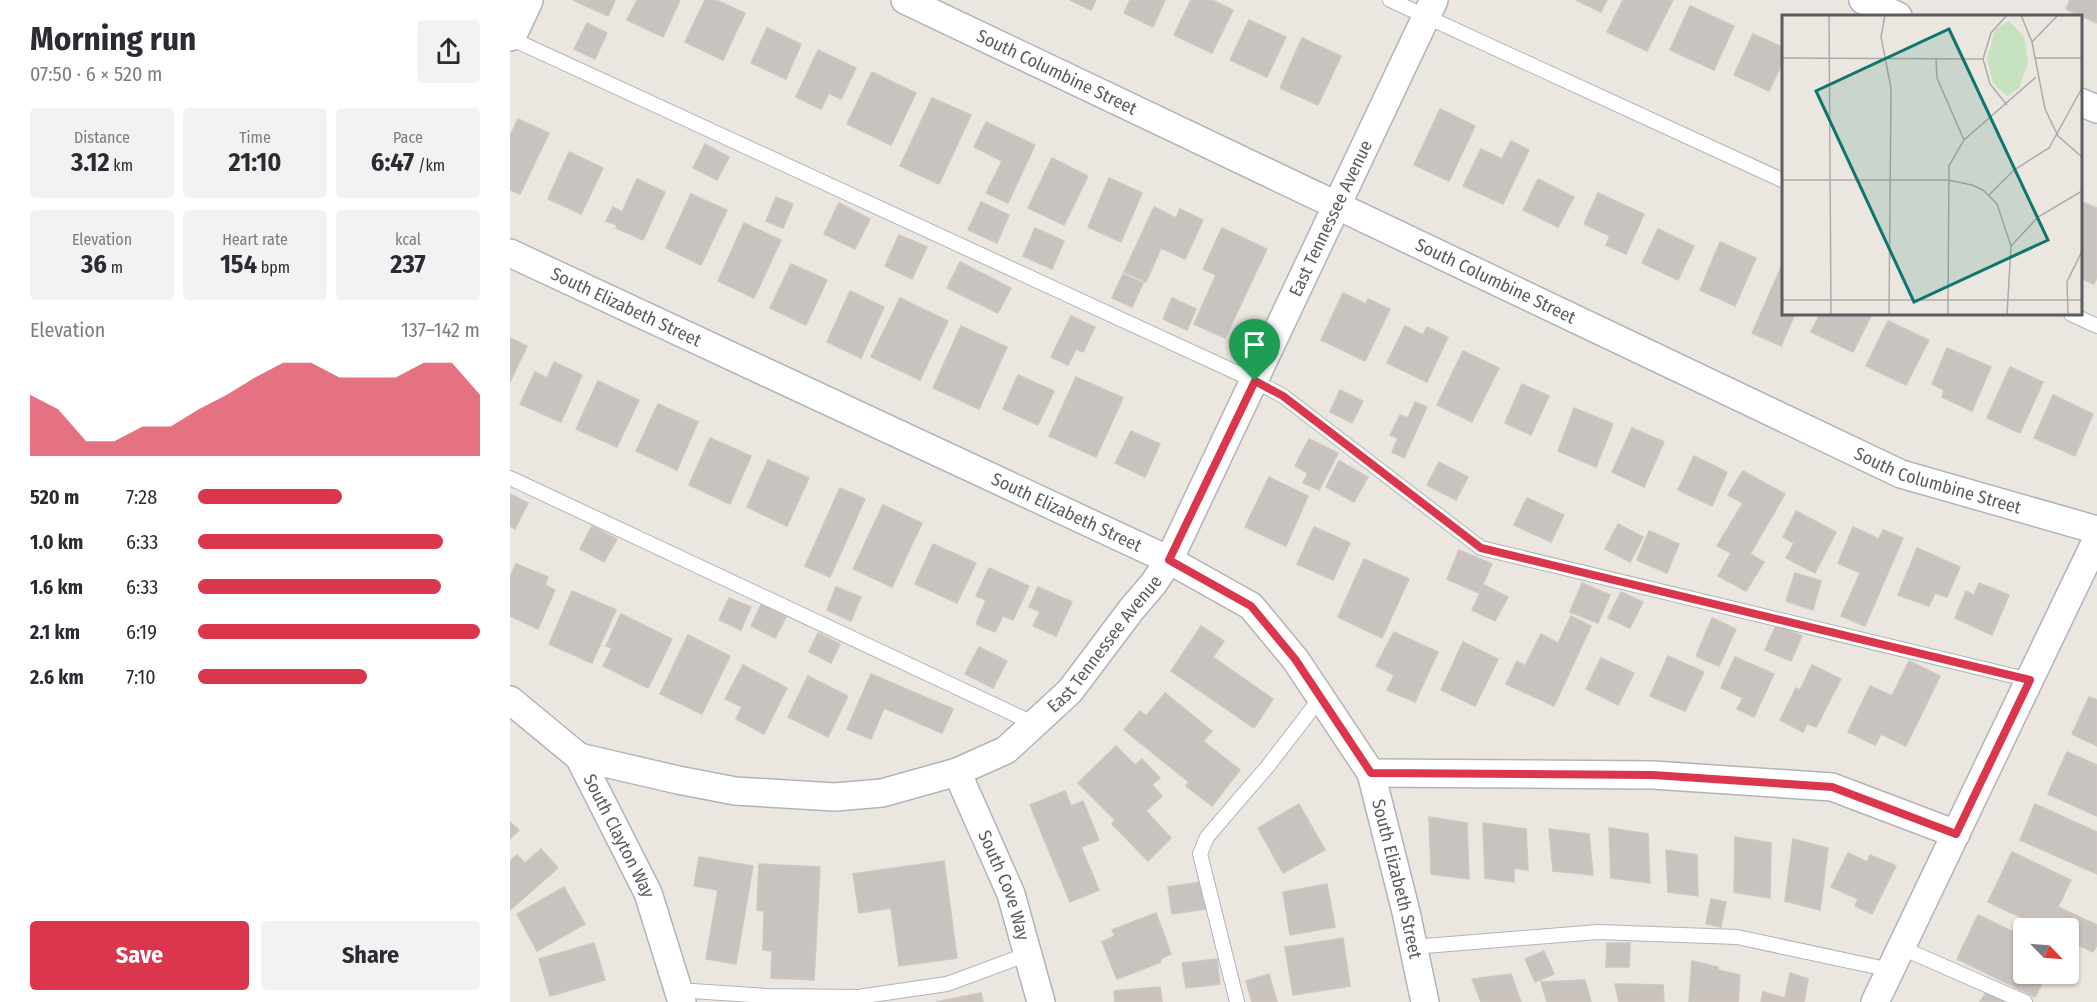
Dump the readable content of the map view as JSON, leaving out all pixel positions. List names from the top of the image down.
{
  "streets": {
    "street": [
      "South Columbine Street",
      "East Tennessee Avenue",
      "South Elizabeth Street",
      "South Clayton Way",
      "South Cove Way"
    ]
  },
  "crossings": [
    ["South Columbine Street", "East Tennessee Avenue"],
    ["East Tennessee Avenue", "South Elizabeth Street"],
    ["East Tennessee Avenue", "South Clayton Way"],
    ["East Tennessee Avenue", "South Cove Way"]
  ],
  "north": "bottom right",
  "page": {
    "heading": ["Morning run", "07:50 · 6 × 520 m"],
    "stats": [
      ["Distance", "3.12 km"],
      ["Time", "21:10"],
      ["Pace", "6:47 /km"],
      ["Elevation", "36 m"],
      ["Heart rate", "154 bpm"],
      ["kcal", "237"]
    ],
    "chart": ["Elevation", "137–142 m"],
    "list": [
      {
        "name": "520 m",
        "note": "7:28"
      },
      {
        "name": "1.0 km",
        "note": "6:33"
      },
      {
        "name": "1.6 km",
        "note": "6:33"
      },
      {
        "name": "2.1 km",
        "note": "6:19"
      },
      {
        "name": "2.6 km",
        "note": "7:10"
      }
    ],
    "buttons": ["Save", "Share"]
  }
}
